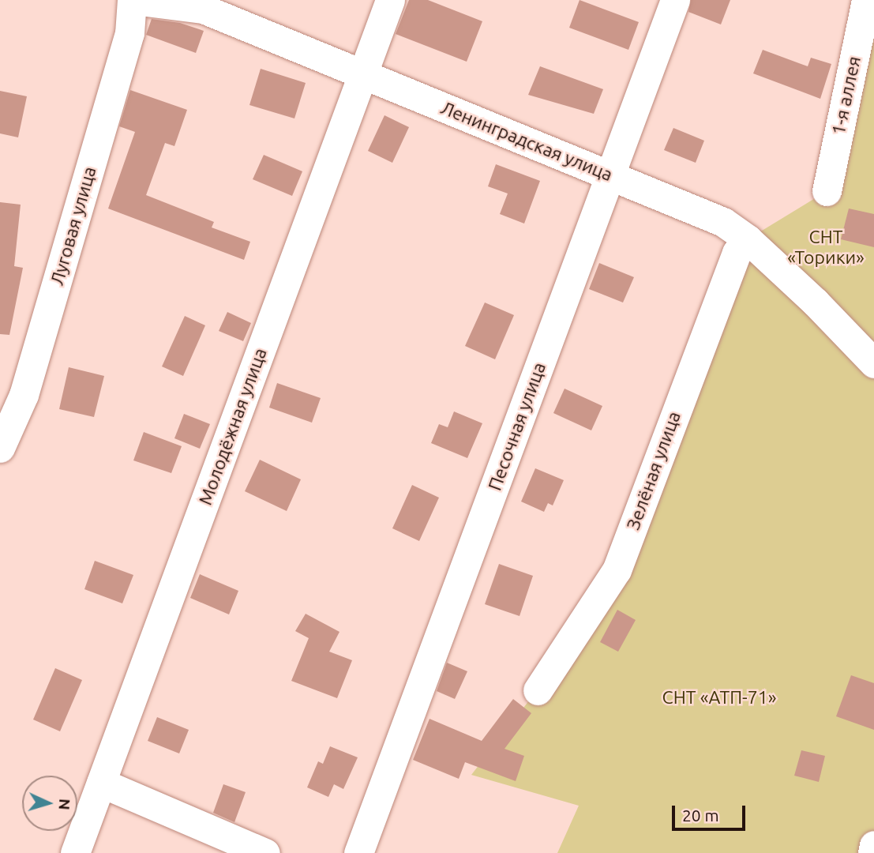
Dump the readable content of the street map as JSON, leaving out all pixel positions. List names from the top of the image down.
{
  "streets": {
    "street": [
      "1-я аллея",
      "Ленинградская улица",
      "Луговая улица",
      "Молодёжная улица",
      "Песочная улица",
      "Зелёная улица"
    ]
  },
  "crossings": [
    ["Ленинградская улица", "Луговая улица"],
    ["Ленинградская улица", "Молодёжная улица"],
    ["Ленинградская улица", "Песочная улица"],
    ["Ленинградская улица", "Зелёная улица"]
  ],
  "parks": ["СНТ «Торики»", "СНТ «АТП-71»"],
  "scale_bar": "20 m",
  "north": "right"
}
